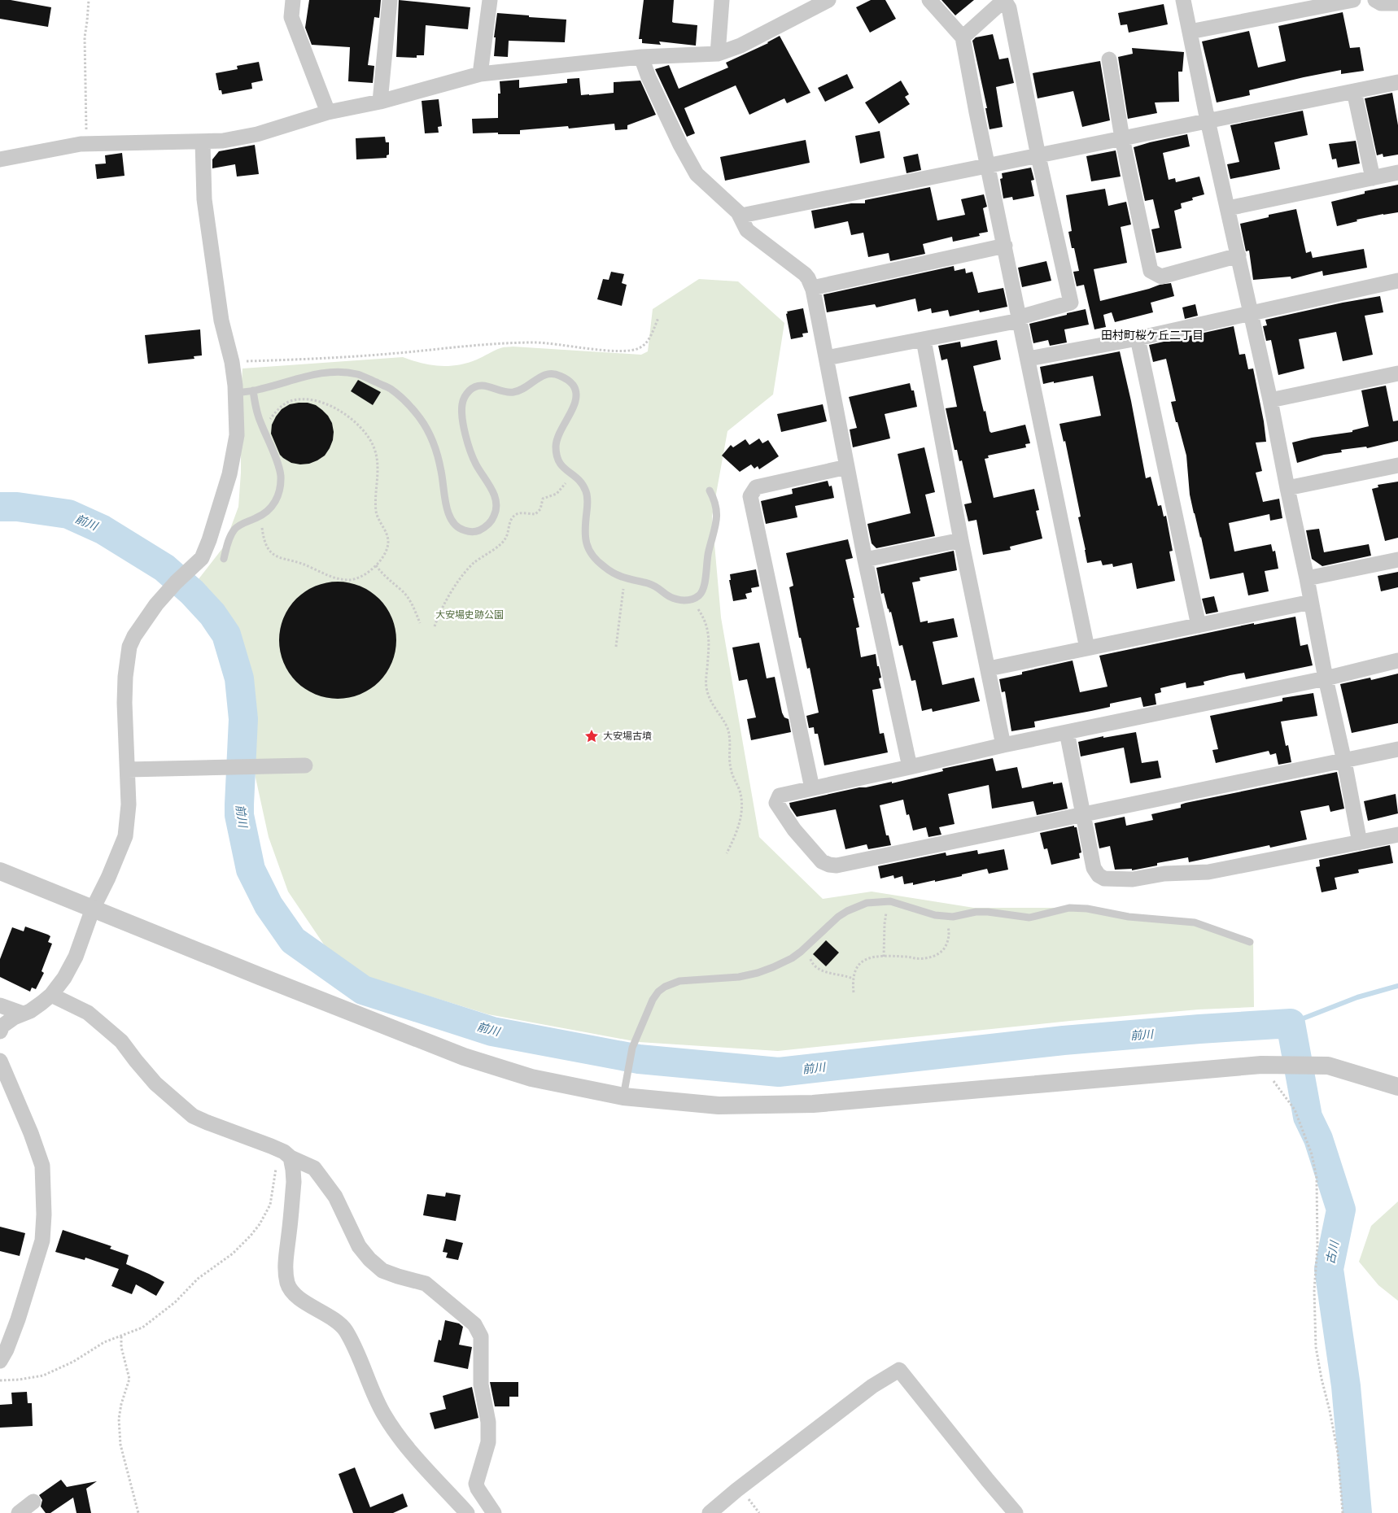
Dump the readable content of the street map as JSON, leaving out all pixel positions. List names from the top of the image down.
{
  "districts": ["田村町桜ケ丘二丁目"],
  "water": ["前川", "古川"],
  "parks": ["大安場史跡公園"],
  "places": {
    "place": ["大安場古墳"]
  }
}
